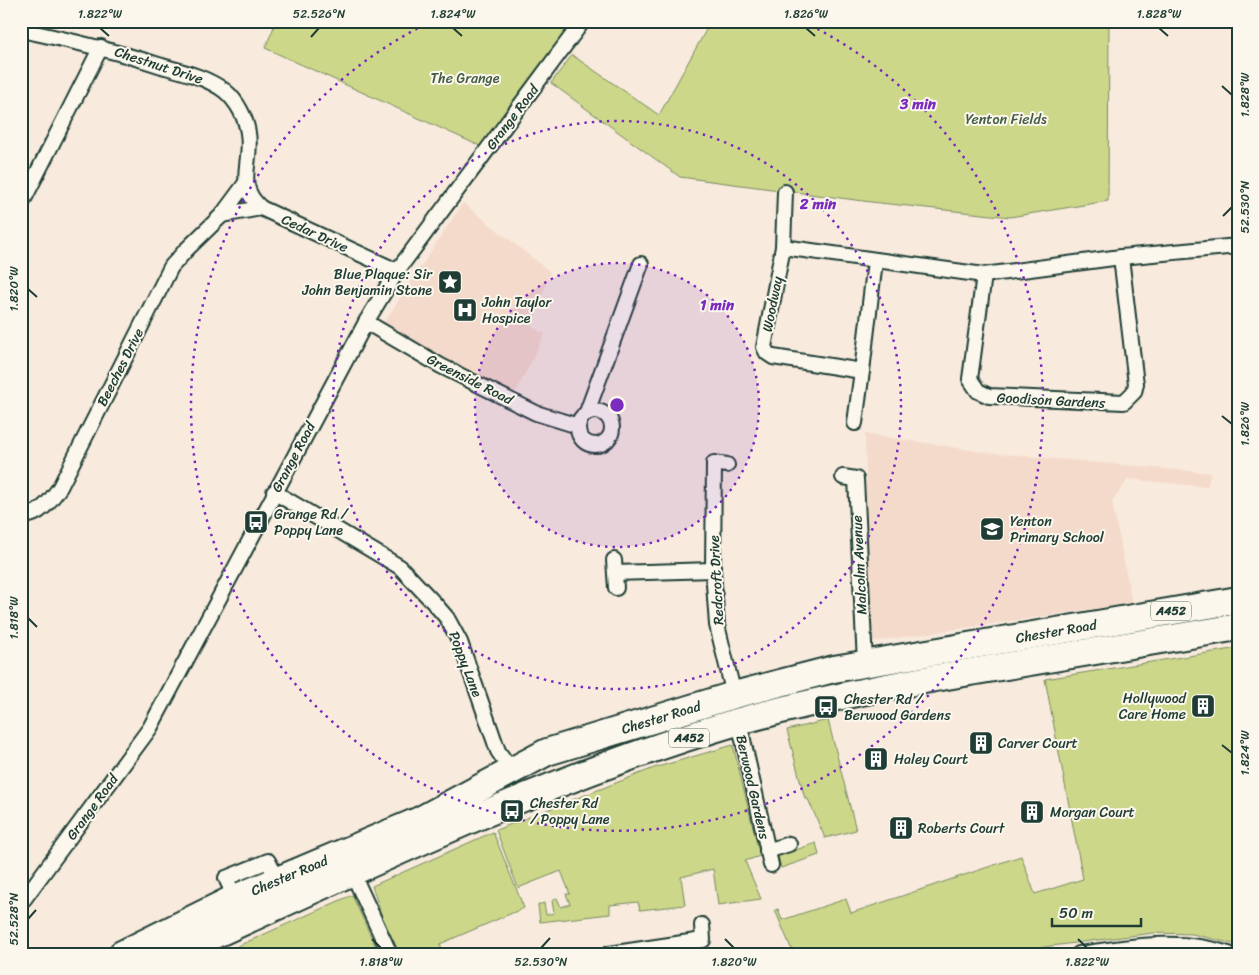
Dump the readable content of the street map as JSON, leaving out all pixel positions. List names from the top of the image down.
{
  "streets": {
    "highway": ["A452", "Chester Road"],
    "street": [
      "Chestnut Drive",
      "Grange Road",
      "Cedar Drive",
      "Woodway",
      "Beeches Drive",
      "Greenside Road",
      "Goodison Gardens",
      "Malcolm Avenue",
      "Redcroft Drive",
      "Poppy Lane",
      "Berwood Gardens"
    ]
  },
  "crossings": [
    ["Chestnut Drive", "Cedar Drive"],
    ["Chestnut Drive", "Beeches Drive"],
    ["Grange Road", "Cedar Drive"],
    ["Grange Road", "Greenside Road"],
    ["Grange Road", "Poppy Lane"],
    ["Cedar Drive", "Beeches Drive"],
    ["Malcolm Avenue", "Chester Road"],
    ["Redcroft Drive", "Chester Road"],
    ["Chester Road", "Poppy Lane"],
    ["Chester Road", "Berwood Gardens"]
  ],
  "parks": ["The Grange", "Yenton Fields"],
  "places": {
    "place": ["Blue Plaque: Sir John Benjamin Stone"],
    "hospital": ["John Taylor Hospice"],
    "bus stop": ["Grange Rd / Poppy Lane", "Chester Rd / Berwood Gardens", "Chester Rd / Poppy Lane"],
    "school or university": ["Yenton Primary School"],
    "building": [
      "Hollywood Care Home",
      "Carver Court",
      "Haley Court",
      "Morgan Court",
      "Roberts Court"
    ]
  },
  "scale_bar": "50 m",
  "coordinates": [
    "1.822°W",
    "52.526°N",
    "1.824°W",
    "1.826°W",
    "1.828°W",
    "52.530°N",
    "1.820°W",
    "1.818°W",
    "52.528°N"
  ],
  "rings": ["3 min", "2 min", "1 min"]
}
